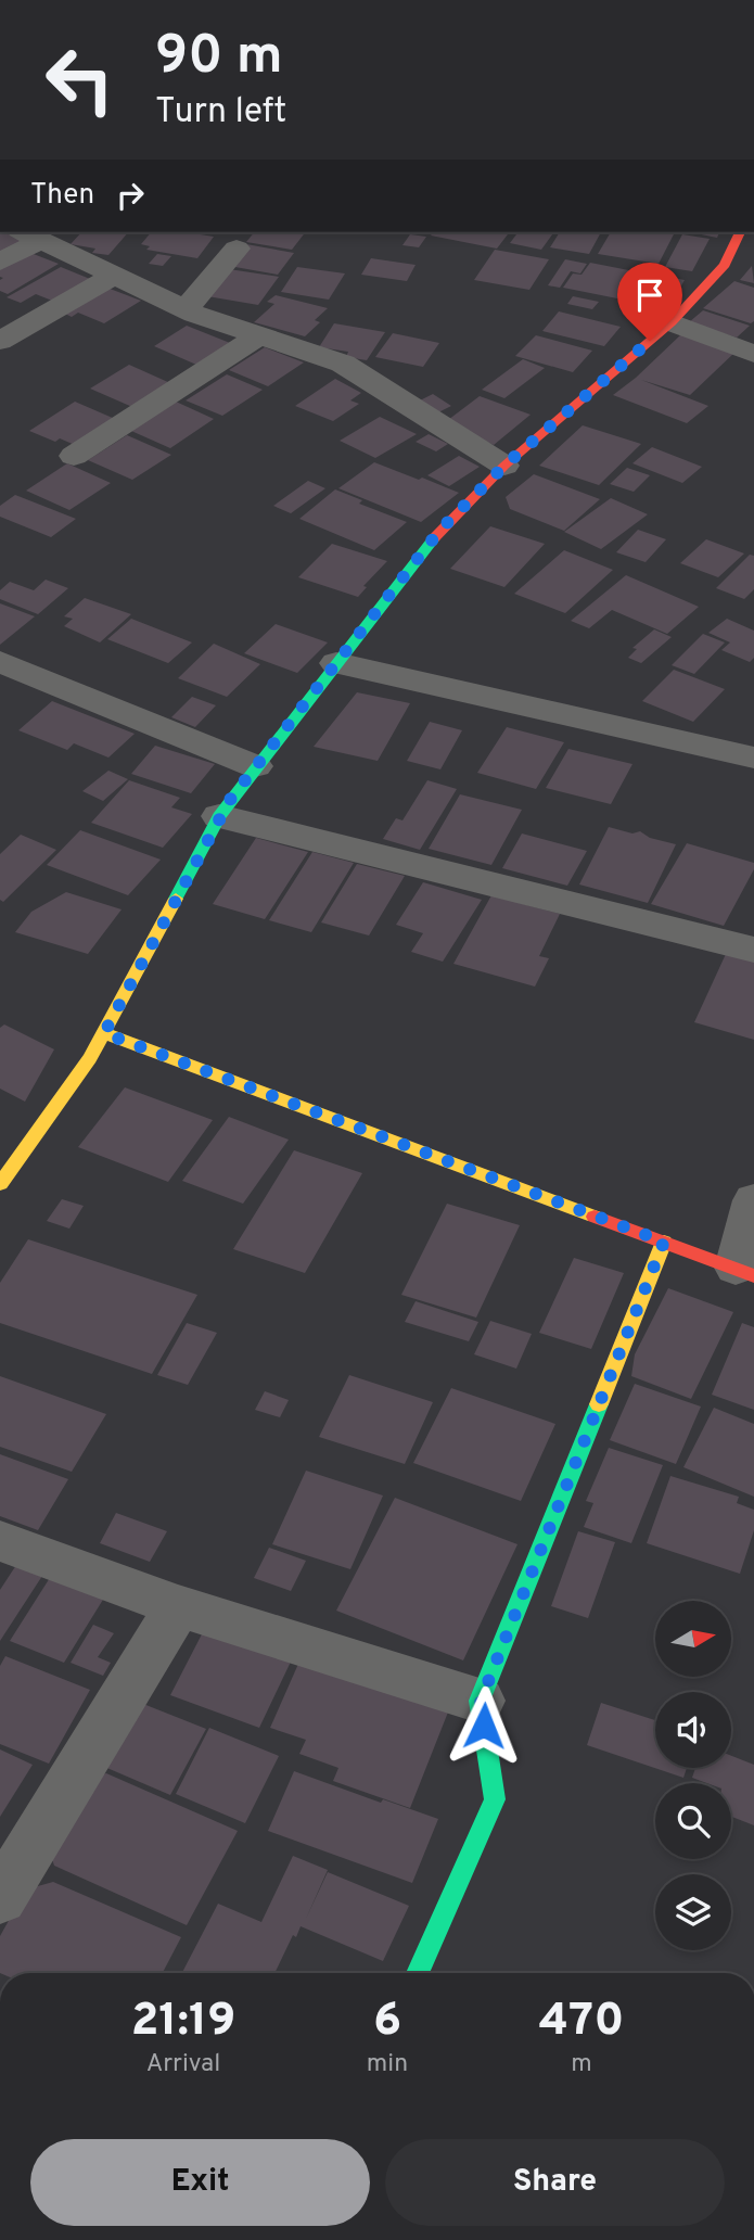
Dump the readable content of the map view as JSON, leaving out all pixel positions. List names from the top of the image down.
{
  "north": "right",
  "page": {
    "turn": ["90 m", "Turn left"],
    "then": "Then",
    "eta": [
      "21:19",
      "Arrival",
      "6",
      "min",
      "470",
      "m"
    ],
    "buttons": ["Exit", "Share"]
  }
}
